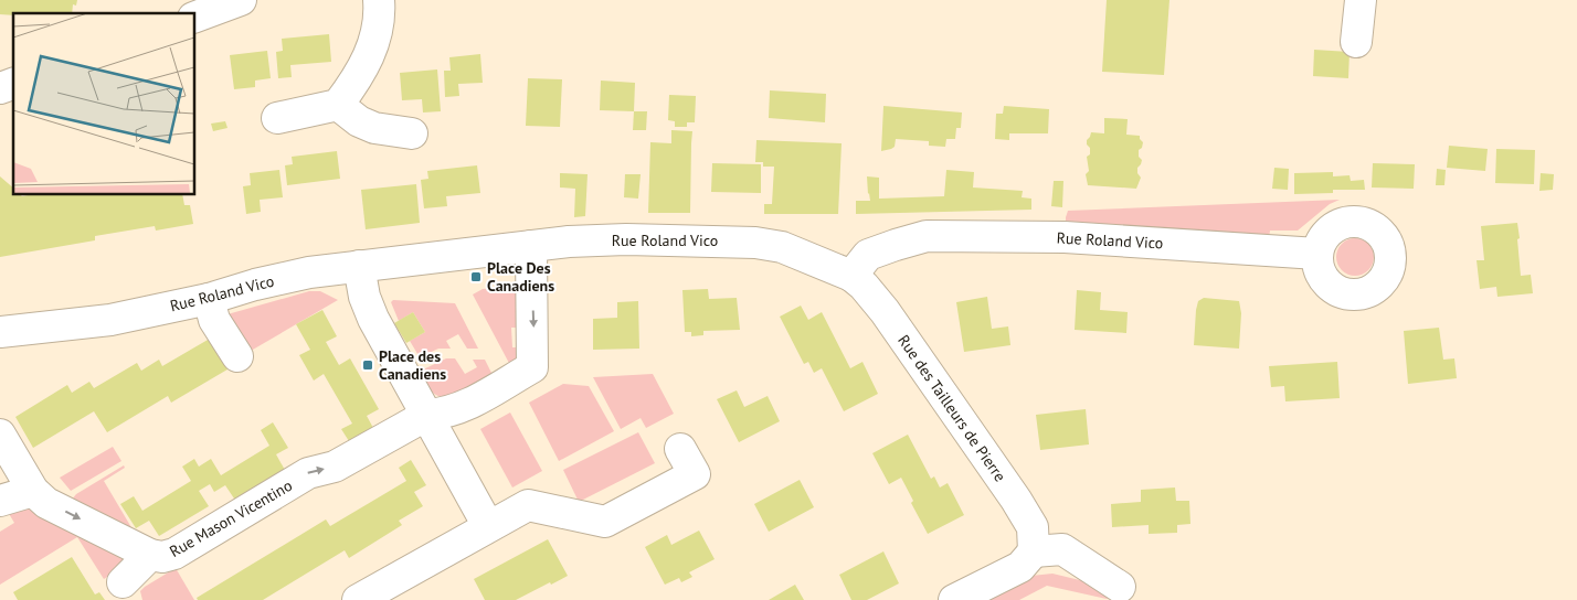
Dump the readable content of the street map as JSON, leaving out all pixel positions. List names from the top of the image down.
{
  "streets": {
    "street": ["Rue Roland Vico", "Rue des Tailleurs de Pierre", "Rue Mason Vicentino"]
  },
  "crossings": [
    ["Rue Roland Vico", "Rue des Tailleurs de Pierre"]
  ],
  "places": {
    "transit": ["Place Des Canadiens", "Place des Canadiens"]
  }
}
